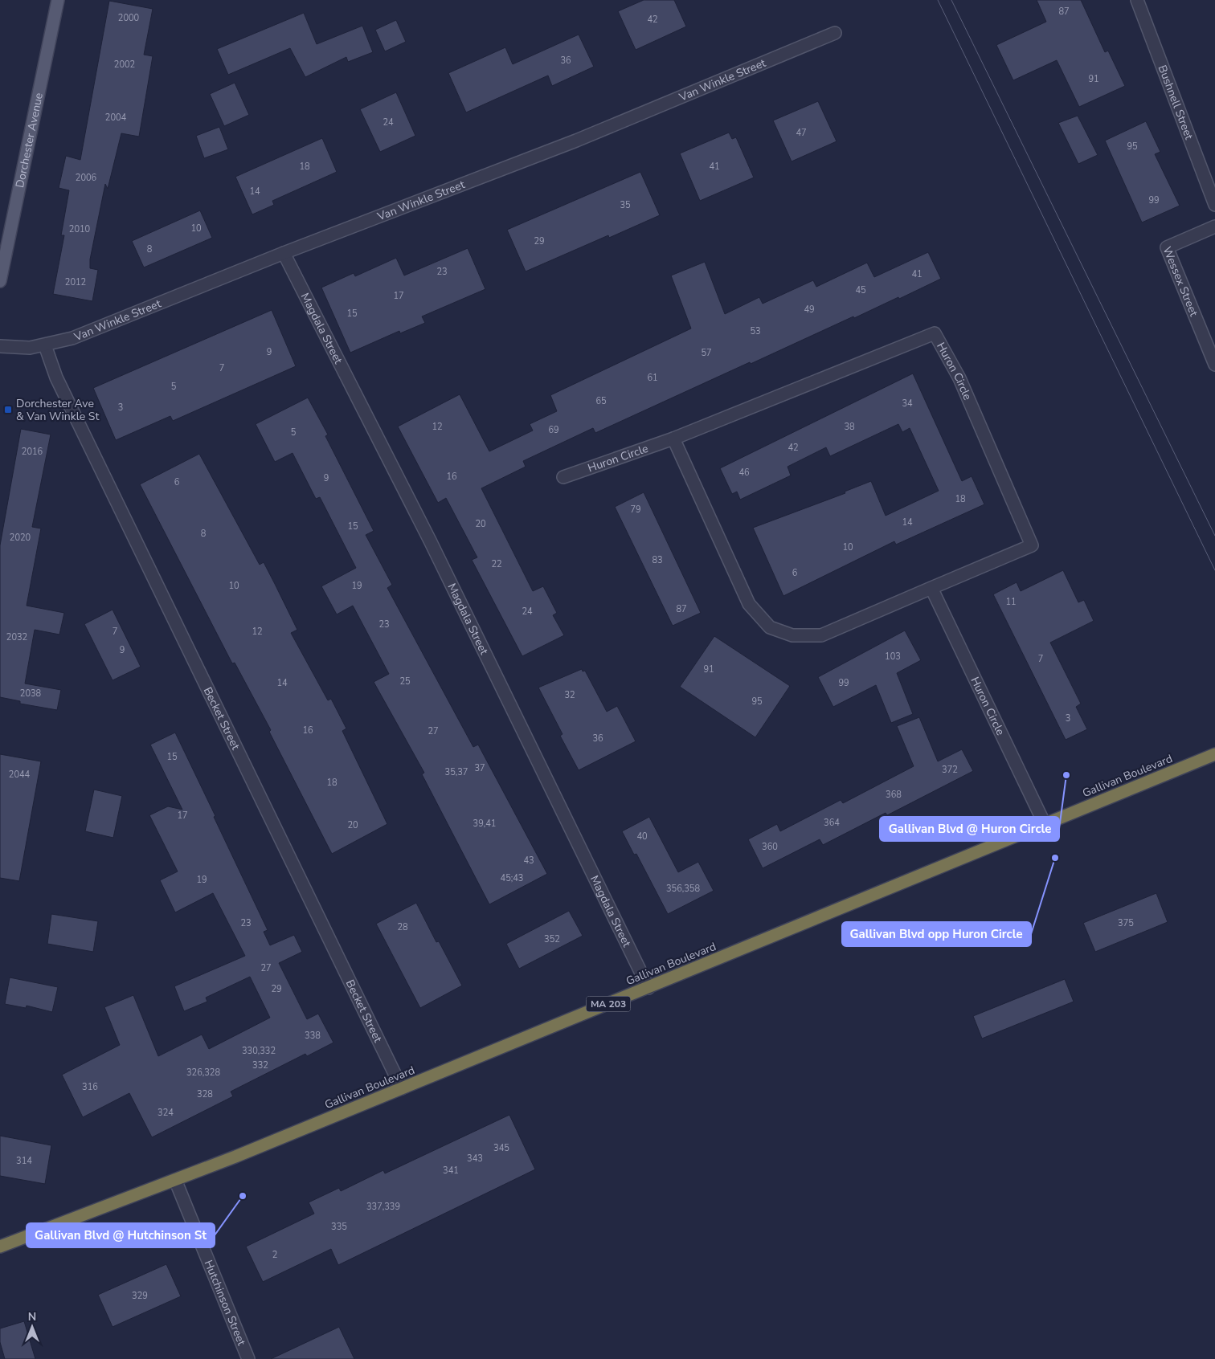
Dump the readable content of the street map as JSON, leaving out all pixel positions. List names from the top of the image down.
{
  "streets": {
    "highway": ["Gallivan Boulevard", "MA 203"],
    "main road": ["Dorchester Avenue"],
    "street": [
      "Van Winkle Street",
      "Bushnell Street",
      "Wessex Street",
      "Magdala Street",
      "Huron Circle",
      "Becket Street",
      "Hutchinson Street"
    ]
  },
  "crossings": [
    ["Van Winkle Street", "Magdala Street"],
    ["Van Winkle Street", "Becket Street"],
    ["Magdala Street", "Gallivan Boulevard"],
    ["Huron Circle", "Gallivan Boulevard"],
    ["Becket Street", "Gallivan Boulevard"],
    ["Gallivan Boulevard", "Hutchinson Street"]
  ],
  "places": {
    "transit": ["Dorchester Ave & Van Winkle St"],
    "other": ["Gallivan Blvd @ Huron Circle", "Gallivan Blvd opp Huron Circle", "Gallivan Blvd @ Hutchinson St"]
  },
  "house_numbers": [
    "87",
    "2000",
    "42",
    "36",
    "2002",
    "91",
    "2004",
    "24",
    "47",
    "95",
    "18",
    "41",
    "2006",
    "14",
    "99",
    "35",
    "10",
    "2010",
    "29",
    "8",
    "23",
    "41",
    "2012",
    "45",
    "17",
    "49",
    "15",
    "53",
    "9",
    "57",
    "7",
    "61",
    "5",
    "65",
    "34",
    "3",
    "12",
    "38",
    "69",
    "5",
    "42",
    "2016",
    "46",
    "16",
    "9",
    "6",
    "18",
    "79",
    "14",
    "20",
    "15",
    "8",
    "2020",
    "10",
    "83",
    "22",
    "6",
    "10",
    "19",
    "11",
    "87",
    "24",
    "23",
    "7",
    "12",
    "2032",
    "9",
    "103",
    "7",
    "91",
    "25",
    "14",
    "99",
    "2038",
    "32",
    "95",
    "3",
    "16",
    "27",
    "36",
    "15",
    "37",
    "372",
    "35,37",
    "2044",
    "18",
    "368",
    "17",
    "364",
    "39,41",
    "20",
    "40",
    "360",
    "43",
    "45;43",
    "19",
    "356,358",
    "23",
    "375",
    "28",
    "352",
    "27",
    "29",
    "338",
    "330,332",
    "332",
    "326,328",
    "316",
    "328",
    "324",
    "345",
    "343",
    "314",
    "341",
    "337,339",
    "335",
    "2",
    "329"
  ],
  "north": "top"
}
